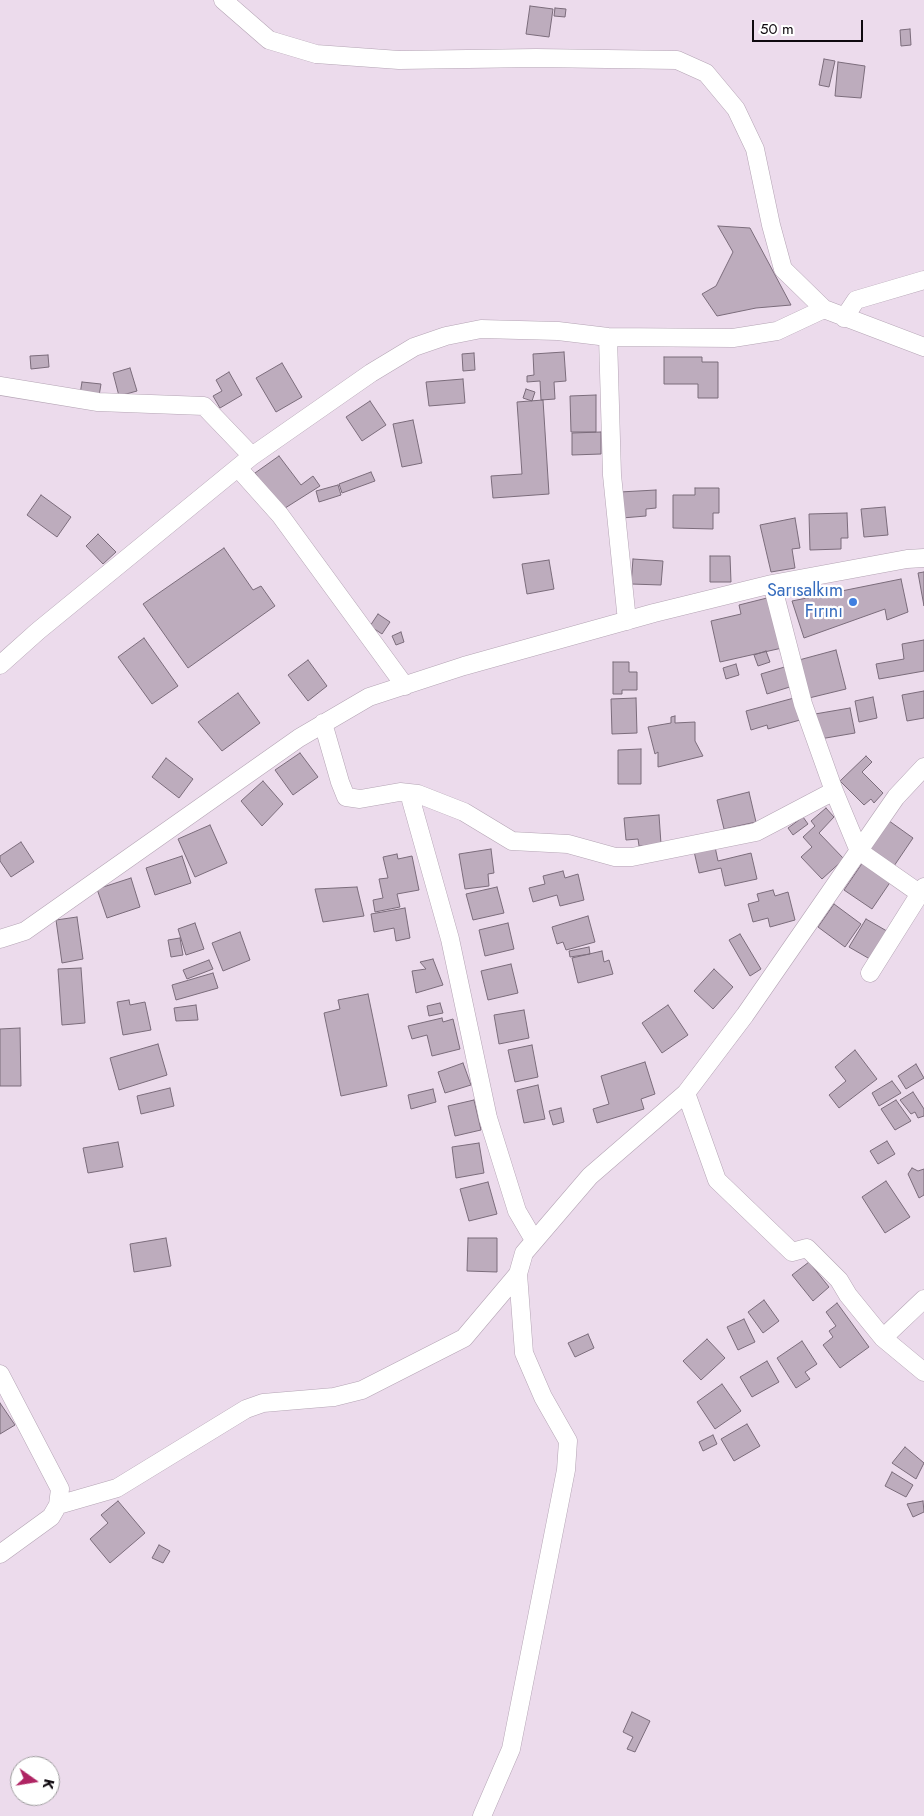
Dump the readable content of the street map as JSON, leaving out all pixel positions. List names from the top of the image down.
{
  "places": ["Sarısalkım Fırını"],
  "scale_bar": "50 m",
  "north": "right"
}
